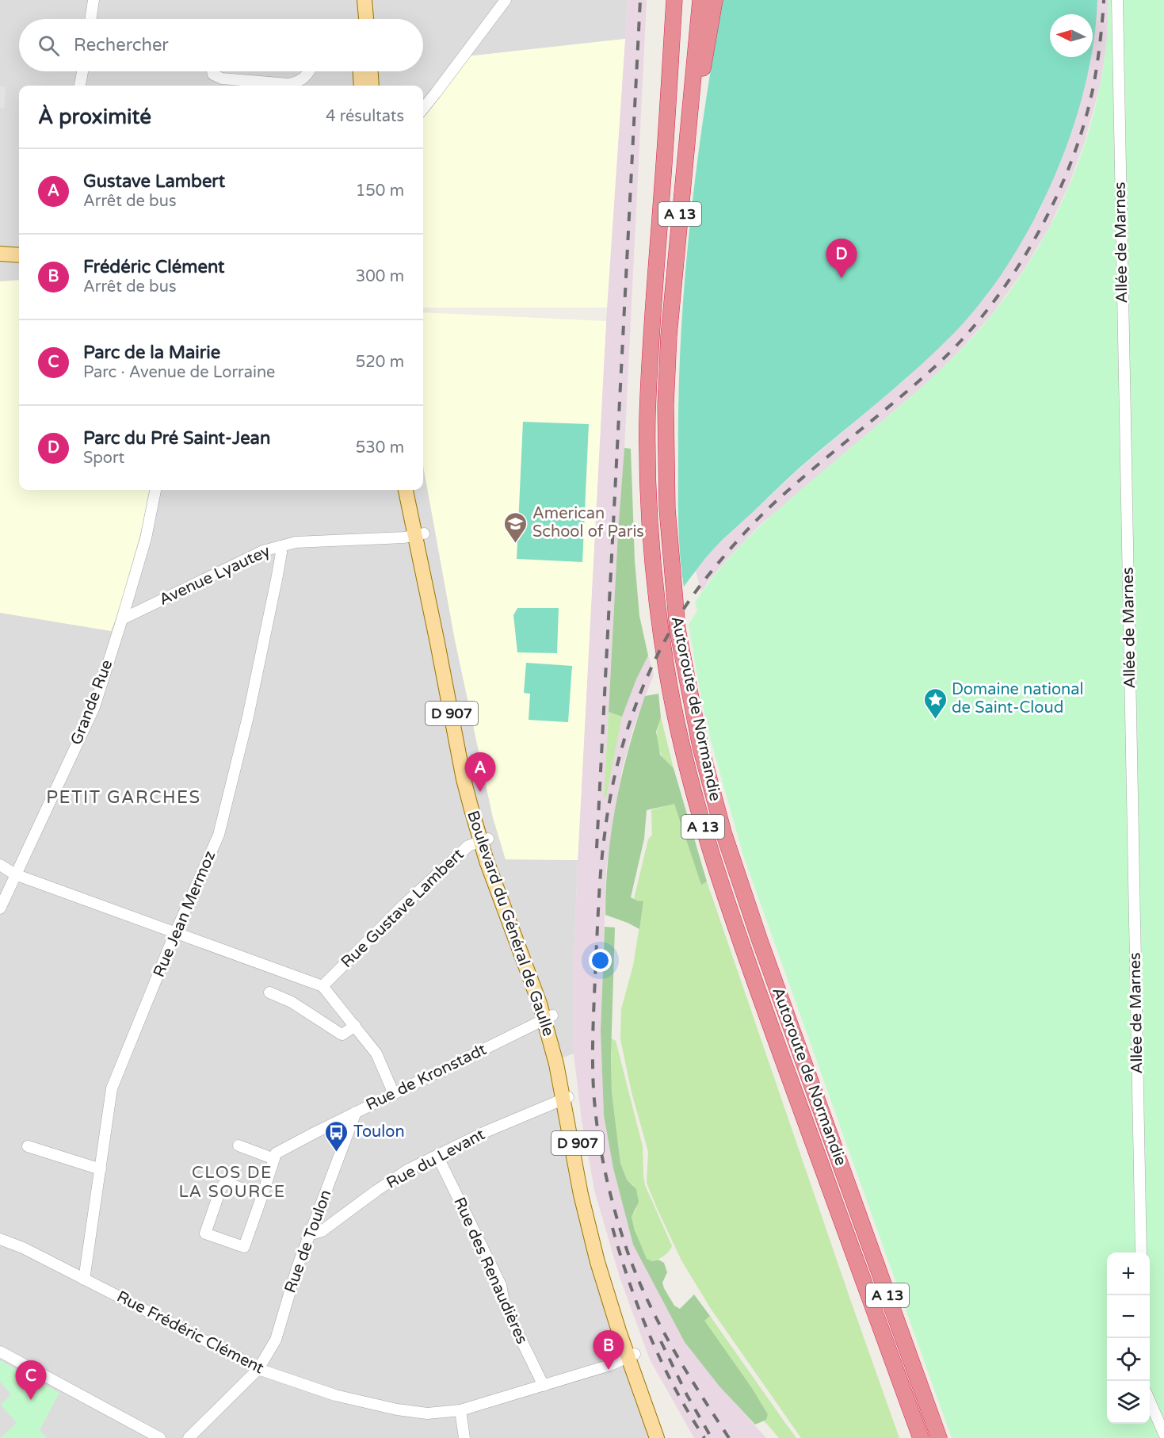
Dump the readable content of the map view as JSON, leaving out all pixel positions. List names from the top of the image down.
{
  "streets": {
    "highway": ["A 13", "Autoroute de Normandie"],
    "main road": ["D 907", "Boulevard du Général de Gaulle"],
    "street": [
      "Allée de Marnes",
      "Avenue Lyautey",
      "Grande Rue",
      "Rue Gustave Lambert",
      "Rue Jean Mermoz",
      "Rue de Kronstadt",
      "Rue du Levant",
      "Rue de Toulon",
      "Rue des Renaudières",
      "Rue Frédéric Clément"
    ]
  },
  "crossings": [
    ["Avenue Lyautey", "Grande Rue"],
    ["Avenue Lyautey", "Rue Jean Mermoz"],
    ["Avenue Lyautey", "Boulevard du Général de Gaulle"],
    ["Rue Gustave Lambert", "Boulevard du Général de Gaulle"],
    ["Rue Jean Mermoz", "Rue Frédéric Clément"],
    ["Boulevard du Général de Gaulle", "Rue de Kronstadt"],
    ["Boulevard du Général de Gaulle", "Rue du Levant"],
    ["Boulevard du Général de Gaulle", "Rue Frédéric Clément"],
    ["Rue de Kronstadt", "Rue de Toulon"],
    ["Rue du Levant", "Rue de Toulon"],
    ["Rue du Levant", "Rue des Renaudières"],
    ["Rue de Toulon", "Rue Frédéric Clément"],
    ["Rue des Renaudières", "Rue Frédéric Clément"]
  ],
  "districts": ["PETIT GARCHES", "CLOS DE LA SOURCE"],
  "places": {
    "school or university": ["American School of Paris"],
    "place": ["Domaine national de Saint-Cloud"],
    "bus stop": ["Toulon"]
  },
  "north": "left",
  "page": {
    "search": "Rechercher",
    "heading": ["À proximité", "4 résultats"],
    "list": [
      {
        "mark": "A",
        "name": "Gustave Lambert",
        "note": "Arrêt de bus",
        "value": "150 m"
      },
      {
        "mark": "B",
        "name": "Frédéric Clément",
        "note": "Arrêt de bus",
        "value": "300 m"
      },
      {
        "mark": "C",
        "name": "Parc de la Mairie",
        "note": "Parc · Avenue de Lorraine",
        "value": "520 m"
      },
      {
        "mark": "D",
        "name": "Parc du Pré Saint-Jean",
        "note": "Sport",
        "value": "530 m"
      }
    ],
    "pins": [
      "D",
      "A",
      "B",
      "C"
    ],
    "map_buttons": ["+", "−"]
  }
}
